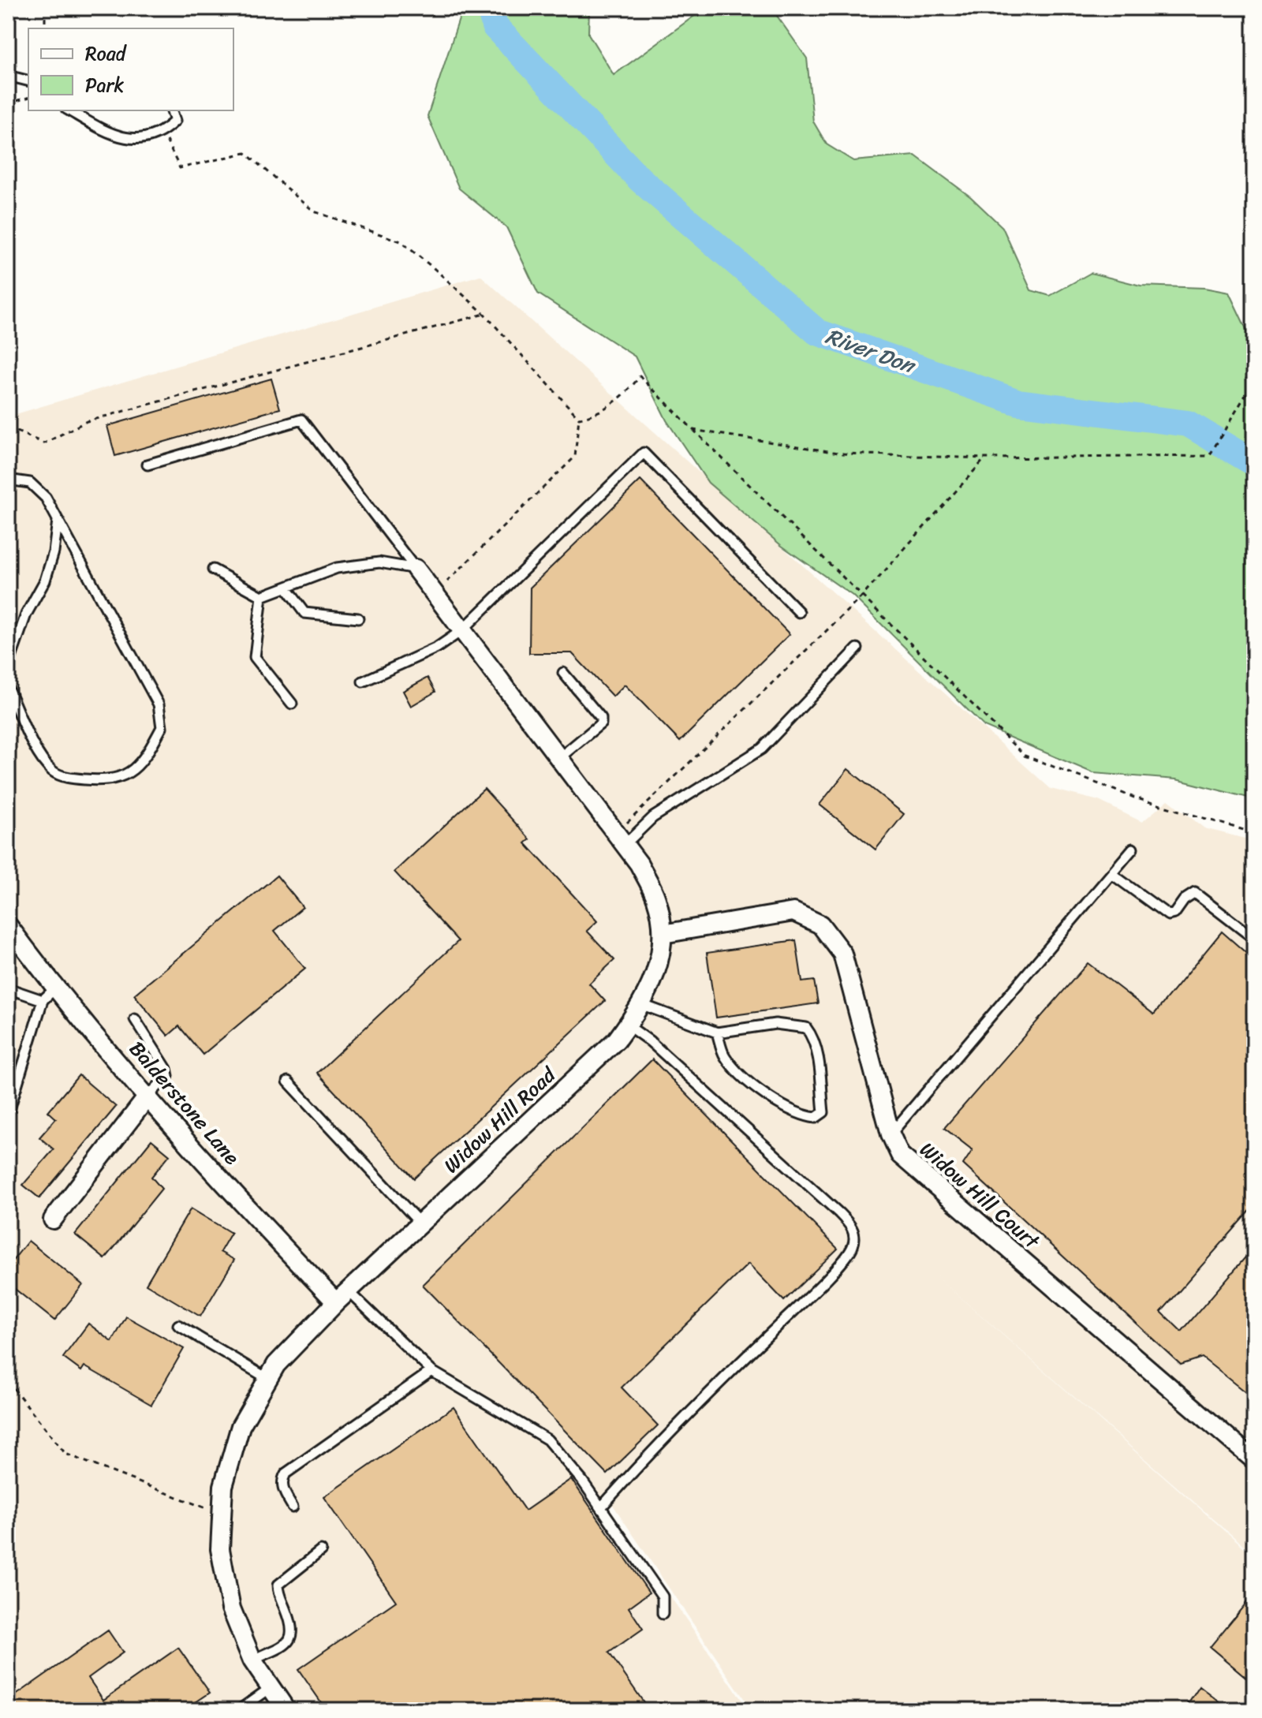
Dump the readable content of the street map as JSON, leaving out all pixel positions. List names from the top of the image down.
{
  "streets": {
    "street": ["Balderstone Lane", "Widow Hill Road", "Widow Hill Court"]
  },
  "crossings": [
    ["Balderstone Lane", "Widow Hill Road"],
    ["Widow Hill Road", "Widow Hill Court"]
  ],
  "water": ["River Don"],
  "legend": ["Road", "Park"]
}
